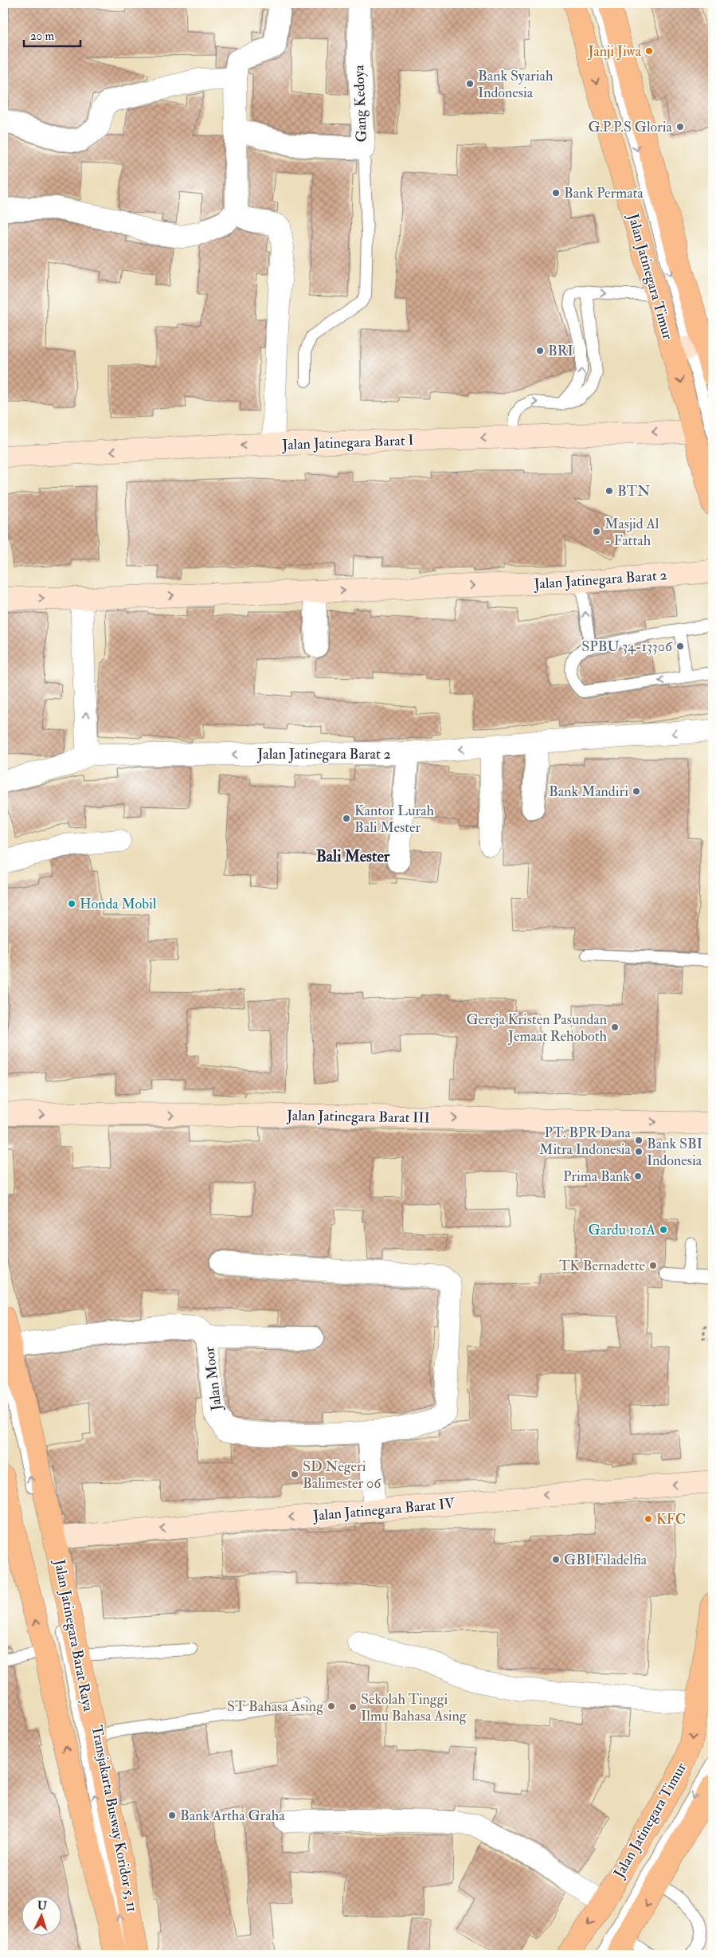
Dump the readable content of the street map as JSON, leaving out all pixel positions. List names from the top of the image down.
{
  "streets": {
    "main road": ["Jalan Jatinegara Timur", "Jalan Jatinegara Barat Raya"],
    "street": [
      "Gang Kedoya",
      "Jalan Jatinegara Barat I",
      "Jalan Jatinegara Barat 2",
      "Jalan Jatinegara Barat III",
      "Jalan Moor",
      "Jalan Jatinegara Barat IV"
    ],
    "lane": ["Transjakarta Busway Koridor 5, 11"]
  },
  "crossings": [
    ["Jalan Jatinegara Timur", "Jalan Jatinegara Barat I"],
    ["Jalan Moor", "Jalan Jatinegara Barat Raya"],
    ["Jalan Moor", "Transjakarta Busway Koridor 5, 11"],
    ["Jalan Jatinegara Barat IV", "Jalan Jatinegara Barat Raya"],
    ["Jalan Jatinegara Barat Raya", "Transjakarta Busway Koridor 5, 11"]
  ],
  "one_way": ["Jalan Jatinegara Barat I", "Jalan Jatinegara Barat III", "Transjakarta Busway Koridor 5, 11"],
  "districts": ["Bali Mester"],
  "places": [
    "Janji Jiwa",
    "Bank Syariah Indonesia",
    "G.P.P.S Gloria",
    "Bank Permata",
    "BRI",
    "BTN",
    "Masjid Al - Fattah",
    "SPBU 34-13306",
    "Bank Mandiri",
    "Kantor Lurah Bali Mester",
    "Honda Mobil",
    "Gereja Kristen Pasundan Jemaat Rehoboth",
    "PT. BPR Dana Mitra Indonesia",
    "Bank SBI Indonesia",
    "Prima Bank",
    "Gardu 101A",
    "TK Bernadette",
    "SD Negeri Balimester 06",
    "KFC",
    "GBI Filadelfia",
    "ST Bahasa Asing",
    "Sekolah Tinggi Ilmu Bahasa Asing",
    "Bank Artha Graha"
  ],
  "scale_bar": "20 m",
  "north": "top"
}
